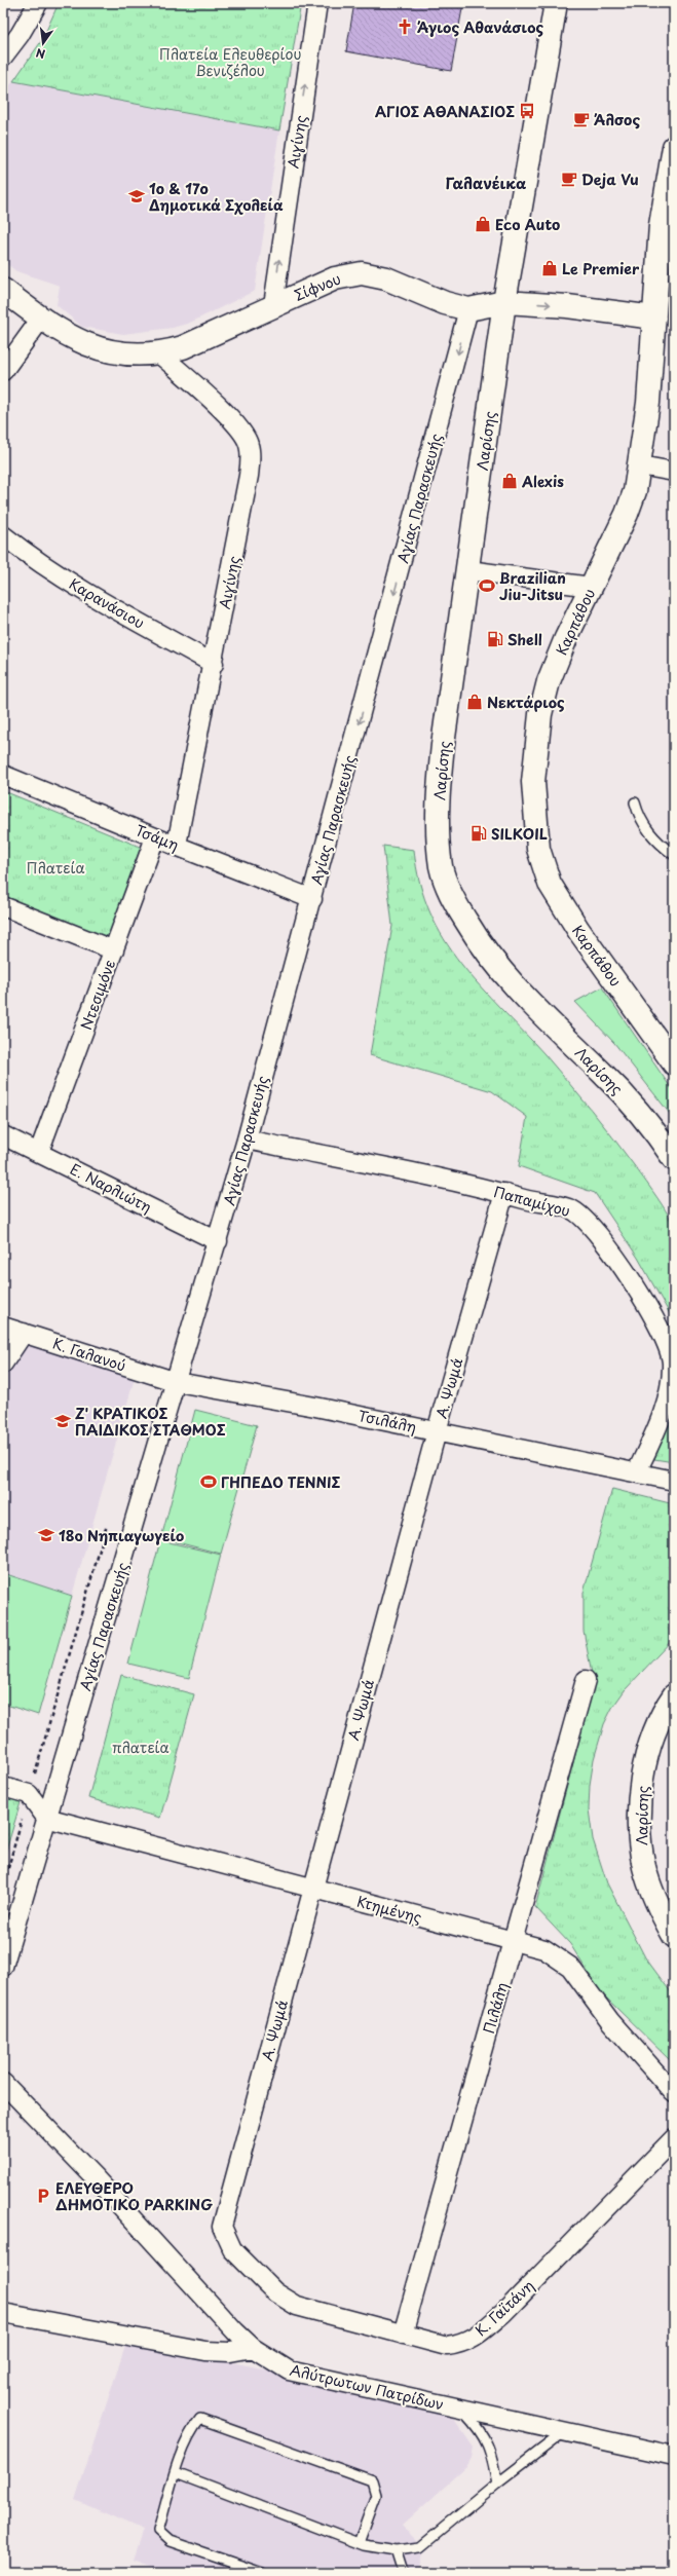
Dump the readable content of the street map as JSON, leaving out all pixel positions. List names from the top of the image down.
{
  "streets": {
    "street": [
      "Αιγίνης",
      "Σίφνου",
      "Λαρίσης",
      "Αγίας Παρασκευής",
      "Καρανάσιου",
      "Καρπάθου",
      "Τσάμη",
      "Ντεσιμόνε",
      "Ε. Ναρλιώτη",
      "Παπαμίχου",
      "Κ. Γαλανού",
      "Α. Ψωμά",
      "Τσιλάλη",
      "Κτημένης",
      "Πιλάλη",
      "Κ. Γαϊτάνη",
      "Αλύτρωτων Πατρίδων"
    ]
  },
  "crossings": [
    ["Αιγίνης", "Σίφνου"],
    ["Αιγίνης", "Καρανάσιου"],
    ["Αιγίνης", "Τσάμη"],
    ["Σίφνου", "Λαρίσης"],
    ["Σίφνου", "Αγίας Παρασκευής"],
    ["Σίφνου", "Καρπάθου"],
    ["Αγίας Παρασκευής", "Τσάμη"],
    ["Αγίας Παρασκευής", "Ε. Ναρλιώτη"],
    ["Αγίας Παρασκευής", "Παπαμίχου"],
    ["Αγίας Παρασκευής", "Κ. Γαλανού"],
    ["Αγίας Παρασκευής", "Τσιλάλη"],
    ["Αγίας Παρασκευής", "Κτημένης"],
    ["Τσάμη", "Ντεσιμόνε"],
    ["Ντεσιμόνε", "Ε. Ναρλιώτη"],
    ["Παπαμίχου", "Α. Ψωμά"],
    ["Παπαμίχου", "Τσιλάλη"],
    ["Κ. Γαλανού", "Τσιλάλη"],
    ["Α. Ψωμά", "Τσιλάλη"],
    ["Α. Ψωμά", "Κτημένης"],
    ["Α. Ψωμά", "Κ. Γαϊτάνη"],
    ["Κτημένης", "Πιλάλη"],
    ["Πιλάλη", "Κ. Γαϊτάνη"]
  ],
  "one_way": ["Αιγίνης", "Αγίας Παρασκευής"],
  "districts": ["Γαλανέικα"],
  "parks": ["Πλατεία Ελευθερίου Βενιζέλου", "Πλατεία", "πλατεία"],
  "places": {
    "church": ["Άγιος Αθανάσιος"],
    "bus stop": ["ΑΓΙΟΣ ΑΘΑΝΑΣΙΟΣ"],
    "cafe": ["Άλσος", "Deja Vu"],
    "school or university": ["1ο & 17ο Δημοτικά Σχολεία", "Ζ' ΚΡΑΤΙΚΟΣ ΠΑΙΔΙΚΟΣ ΣΤΑΘΜΟΣ", "18ο Νηπιαγωγείο"],
    "shop": [
      "Eco Auto",
      "Le Premier",
      "Alexis",
      "Νεκτάριος"
    ],
    "sports": ["Brazilian Jiu-Jitsu", "ΓΗΠΕΔΟ ΤΕΝΝΙΣ"],
    "fuel station": ["Shell", "SILKOIL"],
    "parking": ["ΕΛΕΥΘΕΡΟ ΔΗΜΟΤΙΚΟ PARKING"]
  },
  "north": "bottom"
}
